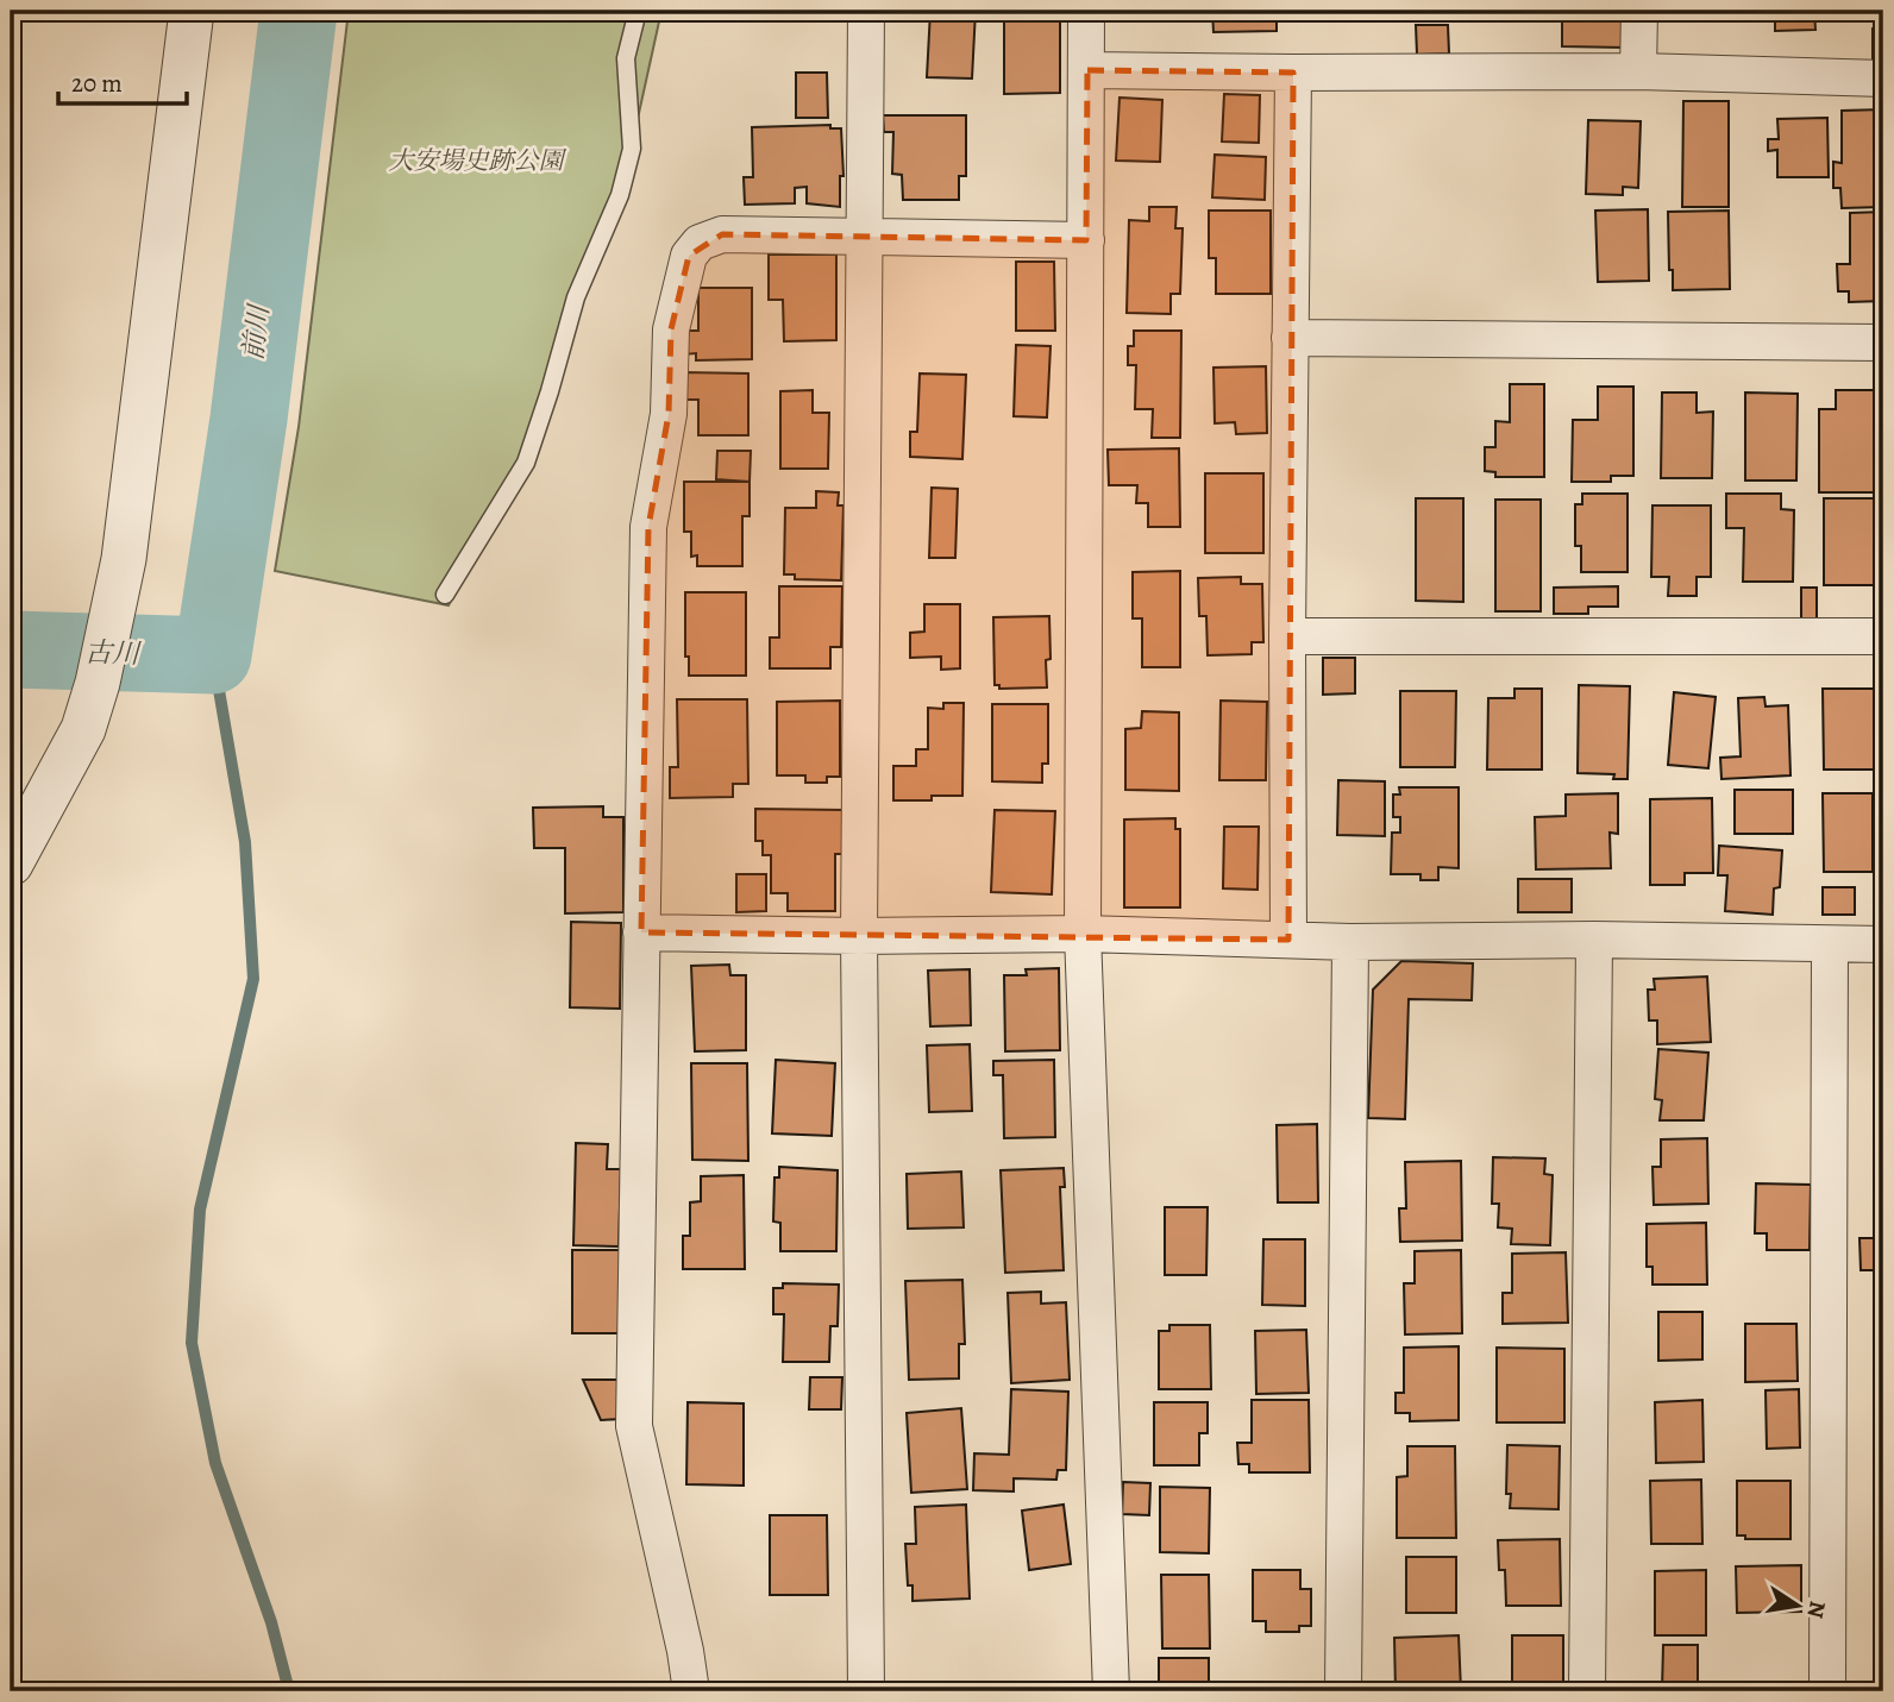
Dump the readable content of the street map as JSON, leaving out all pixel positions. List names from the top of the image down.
{
  "water": ["前川", "古川"],
  "parks": ["大安場史跡公園"],
  "scale_bar": "20 m",
  "north": "right"
}
